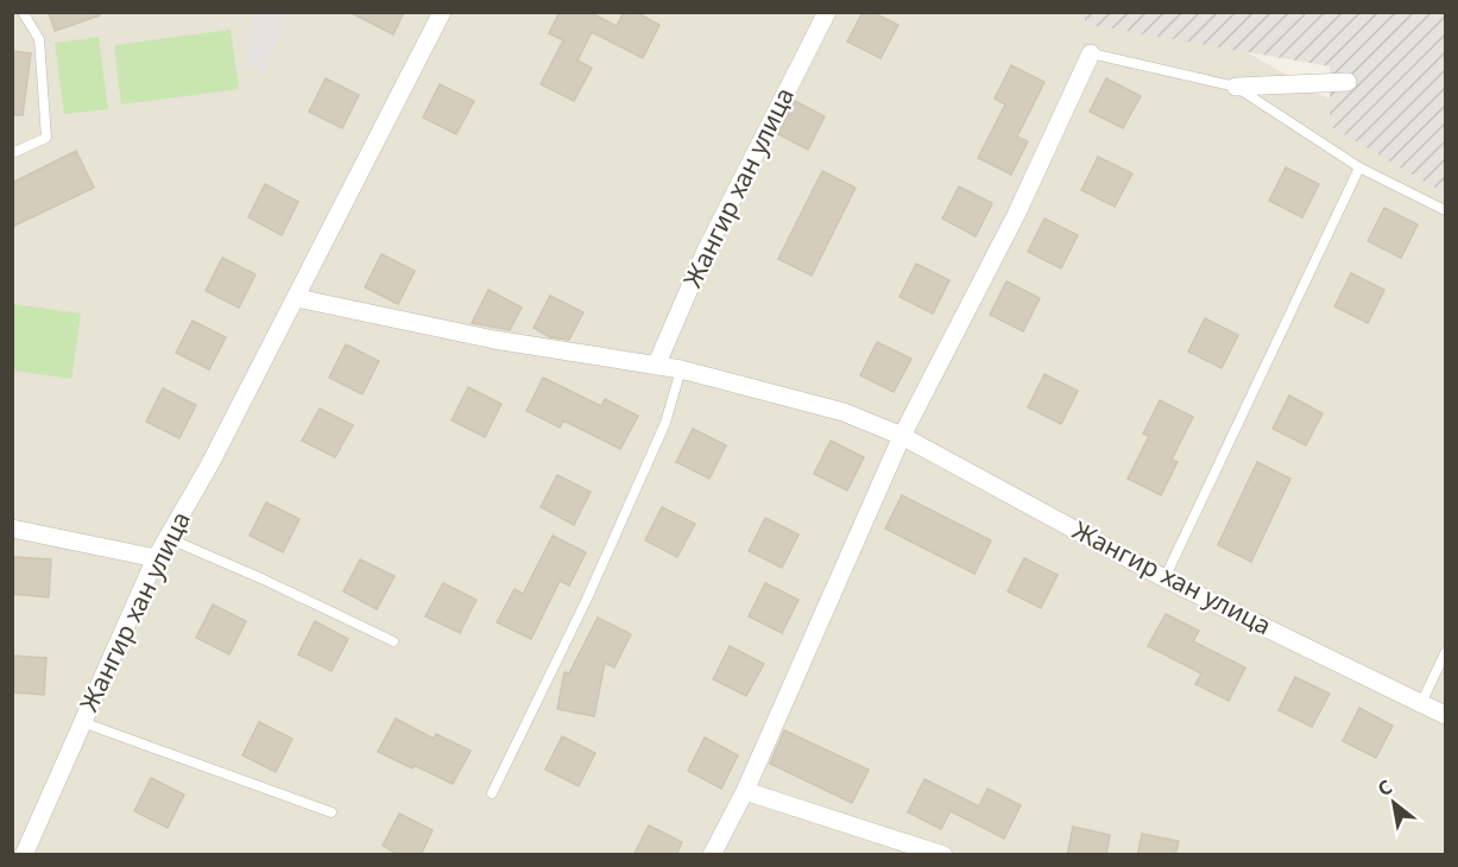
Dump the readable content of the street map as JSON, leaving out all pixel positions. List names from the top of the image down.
{
  "streets": {
    "street": ["Жангир хан улица"]
  },
  "north": "top left"
}
